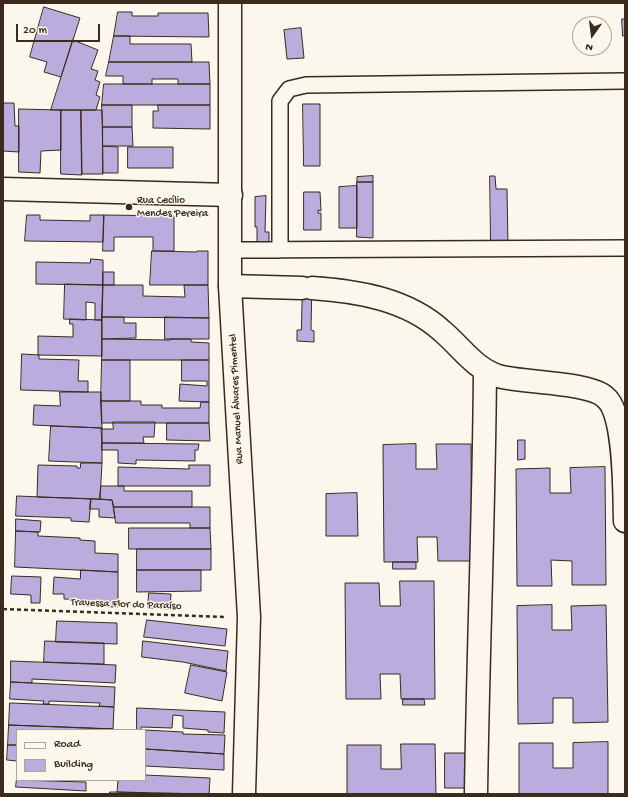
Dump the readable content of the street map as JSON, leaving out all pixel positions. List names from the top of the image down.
{
  "streets": {
    "street": ["Rua Manuel Álvares Pimentel"],
    "path": ["Travessa Flor do Paraíso"]
  },
  "crossings": [
    ["Rua Manuel Álvares Pimentel", "Travessa Flor do Paraíso"]
  ],
  "places": ["Rua Cecílio Mendes Pereira"],
  "legend": ["Road", "Building"],
  "scale_bar": "20 m",
  "north": "bottom"
}
